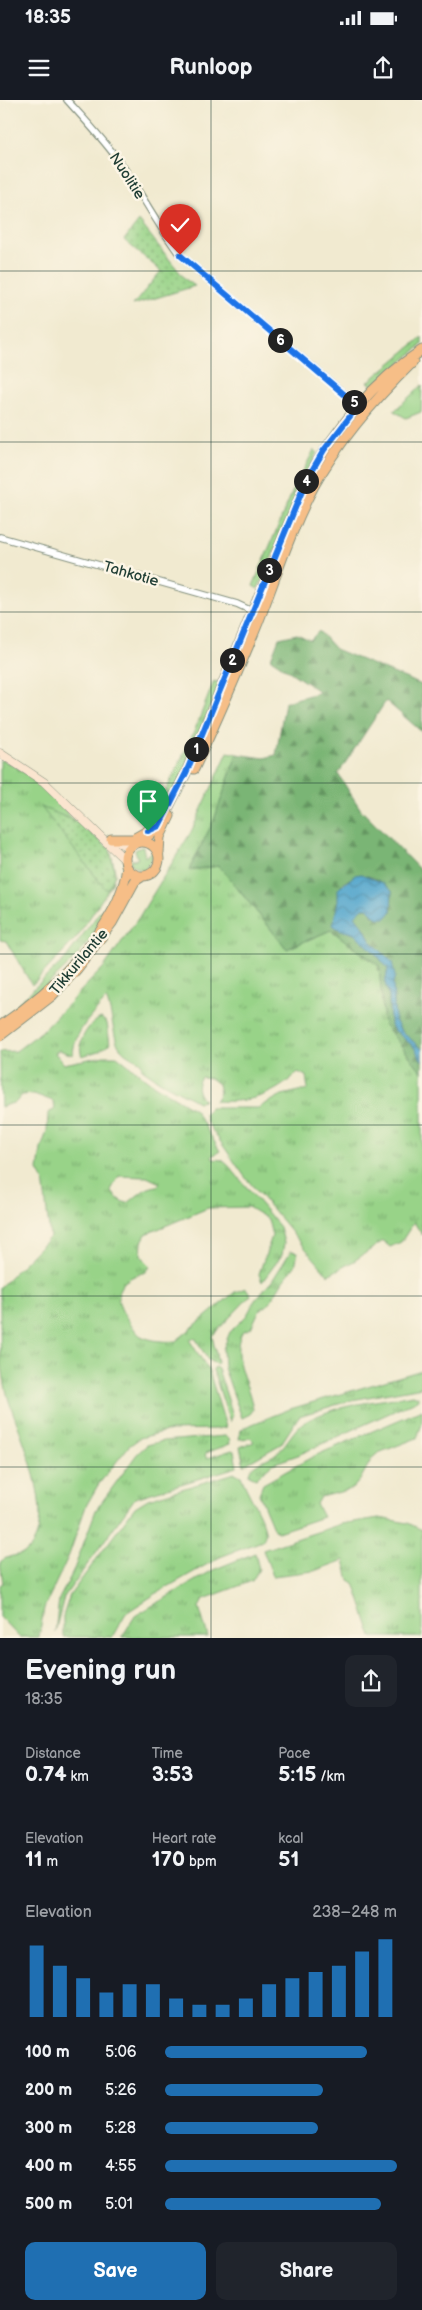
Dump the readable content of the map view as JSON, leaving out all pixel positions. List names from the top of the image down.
{
  "streets": {
    "main road": ["Tikkurilantie"],
    "street": ["Nuolitie", "Tahkotie"]
  },
  "page": {
    "status": "18:35",
    "header": "Runloop",
    "pins": [
      "6",
      "5",
      "4",
      "3",
      "2",
      "1"
    ],
    "heading": ["Evening run", "18:35"],
    "stats": [
      ["Distance", "0.74 km"],
      ["Time", "3:53"],
      ["Pace", "5:15 /km"],
      ["Elevation", "11 m"],
      ["Heart rate", "170 bpm"],
      ["kcal", "51"]
    ],
    "chart": ["Elevation", "238–248 m"],
    "list": [
      {
        "name": "100 m",
        "note": "5:06"
      },
      {
        "name": "200 m",
        "note": "5:26"
      },
      {
        "name": "300 m",
        "note": "5:28"
      },
      {
        "name": "400 m",
        "note": "4:55"
      },
      {
        "name": "500 m",
        "note": "5:01"
      }
    ],
    "buttons": ["Save", "Share"]
  }
}
